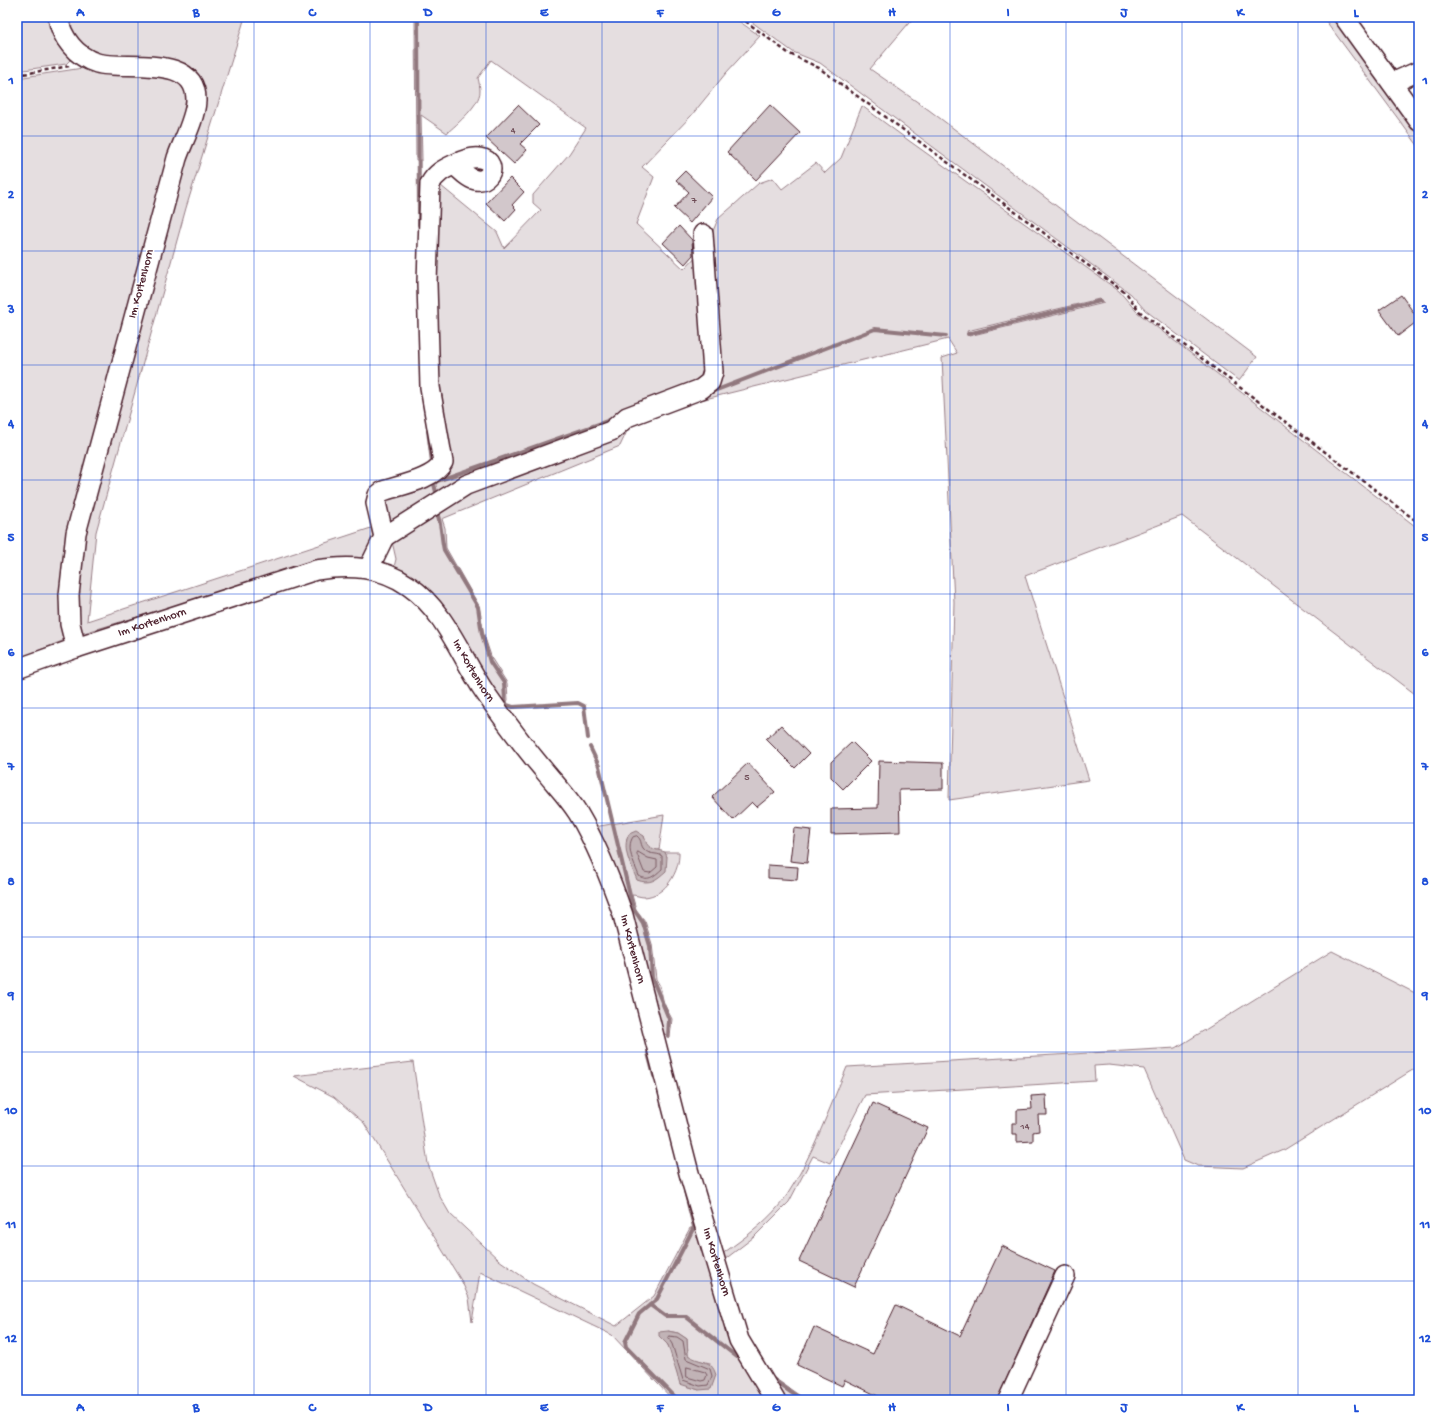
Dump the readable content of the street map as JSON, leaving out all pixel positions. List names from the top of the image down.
{
  "streets": {
    "street": ["Im Kortenhorn"]
  },
  "house_numbers": [
    "4",
    "7",
    "5",
    "14"
  ],
  "grid": {
    "columns": [
      "A",
      "B",
      "C",
      "D",
      "E",
      "F",
      "G",
      "H",
      "I",
      "J",
      "K",
      "L"
    ],
    "rows": [
      "1",
      "2",
      "3",
      "4",
      "5",
      "6",
      "7",
      "8",
      "9",
      "10",
      "11",
      "12"
    ]
  }
}
